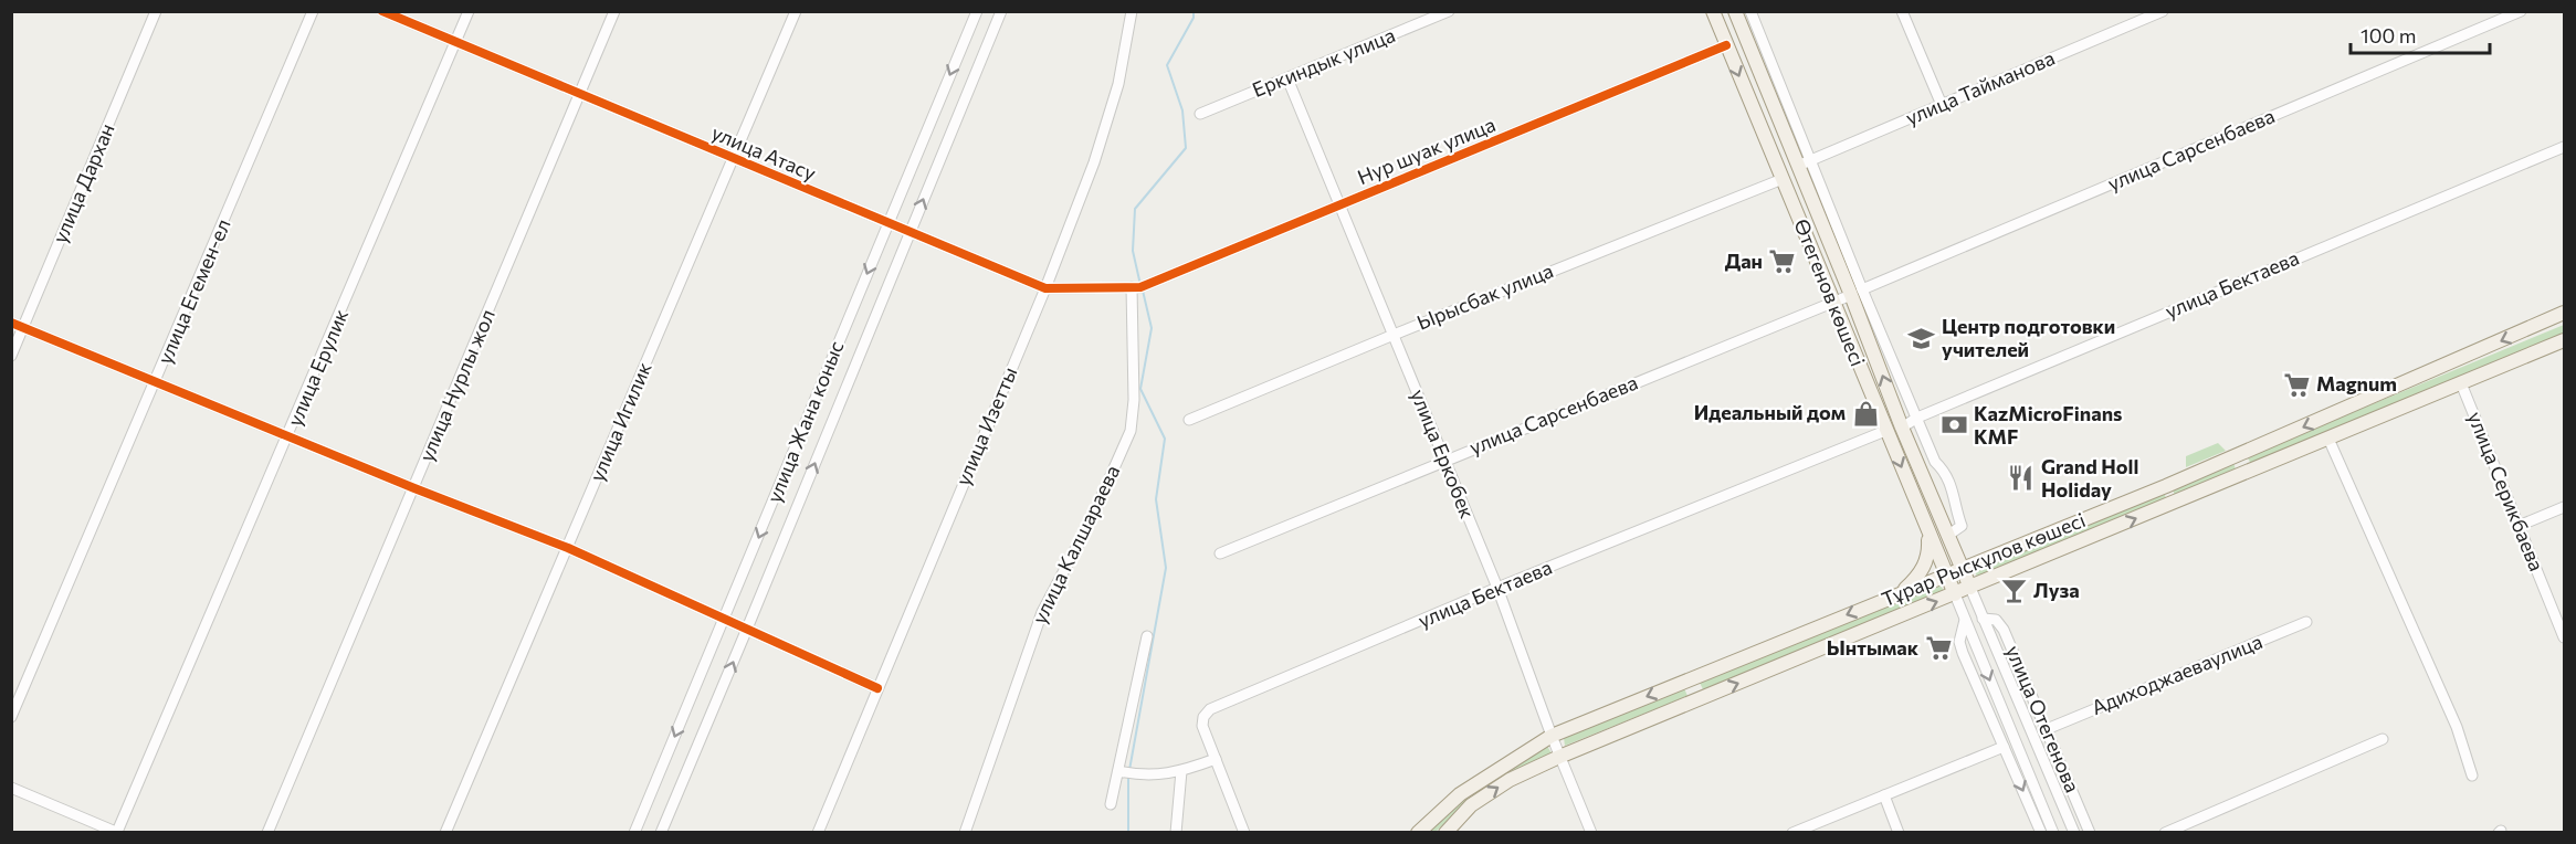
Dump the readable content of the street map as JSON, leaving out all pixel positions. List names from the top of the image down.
{
  "streets": {
    "main road": ["Өтегенов көшесі", "Тұрар Рыскұлов көшесі"],
    "street": [
      "Еркиндык улица",
      "улица Тайманова",
      "улица Сарсенбаева",
      "Нур шуак улица",
      "улица Атасу",
      "улица Дархан",
      "улица Бектаева",
      "улица Егемен-ел",
      "Ырысбак улица",
      "улица Ерулик",
      "улица Нурлы жол",
      "улица Игилик",
      "улица Жана коныс",
      "улица Изетты",
      "улица Еркобек",
      "улица Серикбаева",
      "улица Калшараева",
      "Адиходжаеваулица",
      "улица Отегенова"
    ]
  },
  "crossings": [
    ["Еркиндык улица", "улица Еркобек"],
    ["улица Тайманова", "Өтегенов көшесі"],
    ["улица Сарсенбаева", "Өтегенов көшесі"],
    ["улица Сарсенбаева", "улица Еркобек"],
    ["Нур шуак улица", "улица Атасу"],
    ["Нур шуак улица", "Өтегенов көшесі"],
    ["Нур шуак улица", "улица Еркобек"],
    ["Нур шуак улица", "улица Калшараева"],
    ["улица Атасу", "улица Ерулик"],
    ["улица Атасу", "улица Нурлы жол"],
    ["улица Атасу", "улица Игилик"],
    ["улица Атасу", "улица Жана коныс"],
    ["улица Атасу", "улица Изетты"],
    ["улица Атасу", "улица Калшараева"],
    ["улица Бектаева", "Өтегенов көшесі"],
    ["улица Бектаева", "улица Еркобек"],
    ["Өтегенов көшесі", "Ырысбак улица"],
    ["Өтегенов көшесі", "Тұрар Рыскұлов көшесі"],
    ["Өтегенов көшесі", "улица Отегенова"],
    ["Ырысбак улица", "улица Еркобек"],
    ["улица Еркобек", "Тұрар Рыскұлов көшесі"],
    ["улица Серикбаева", "Тұрар Рыскұлов көшесі"],
    ["Тұрар Рыскұлов көшесі", "улица Отегенова"],
    ["Адиходжаеваулица", "улица Отегенова"]
  ],
  "places": {
    "supermarket": ["Дан", "Magnum", "Ынтымак"],
    "school or university": ["Центр подготовки учителей"],
    "shop": ["Идеальный дом"],
    "bank": ["KazMicroFinans KMF"],
    "restaurant": ["Grand Holl Holiday"],
    "bar": ["Луза"]
  },
  "scale_bar": "100 m"
}
